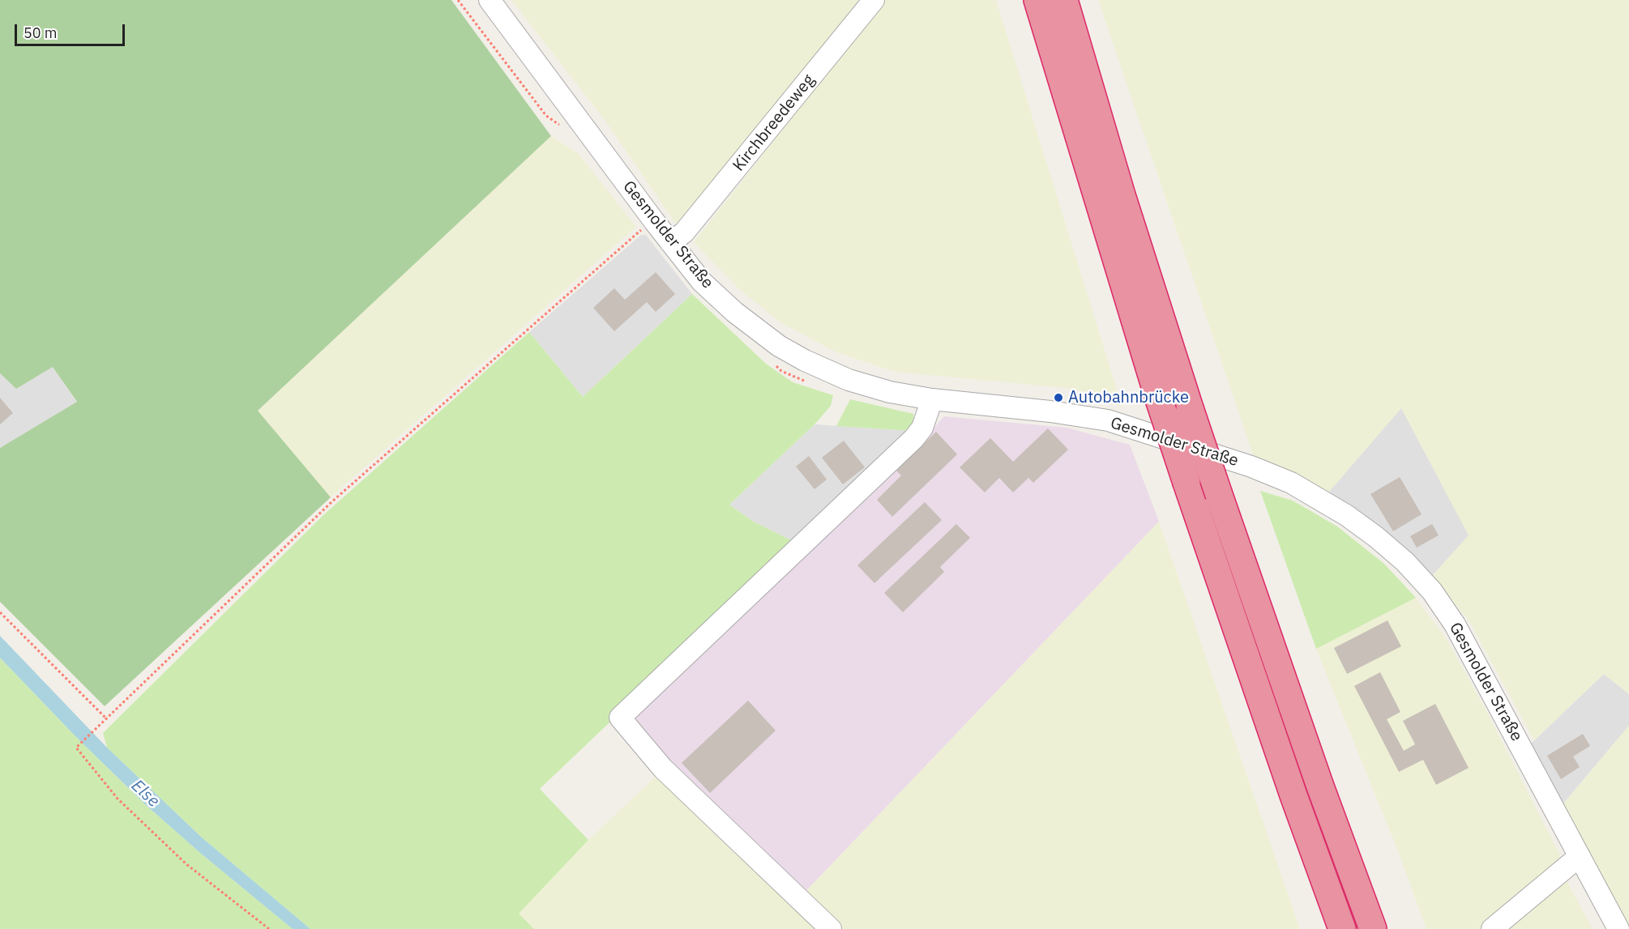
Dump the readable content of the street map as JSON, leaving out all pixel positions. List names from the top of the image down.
{
  "streets": {
    "street": ["Kirchbreedeweg", "Gesmolder Straße"]
  },
  "crossings": [
    ["Kirchbreedeweg", "Gesmolder Straße"]
  ],
  "water": ["Else"],
  "places": ["Autobahnbrücke"],
  "scale_bar": "50 m"
}
